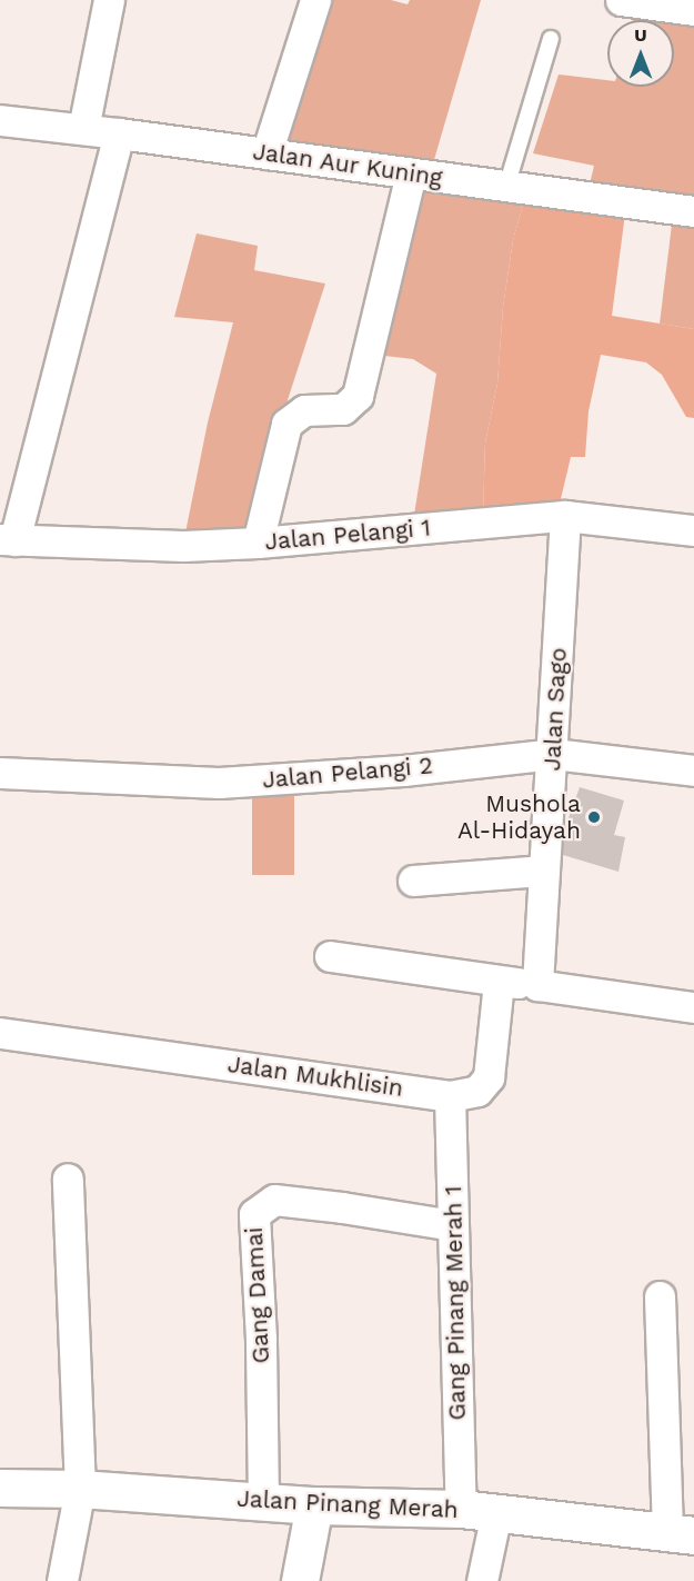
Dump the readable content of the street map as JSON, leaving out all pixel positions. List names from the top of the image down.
{
  "streets": {
    "street": [
      "Jalan Aur Kuning",
      "Jalan Pelangi 1",
      "Jalan Sago",
      "Jalan Pelangi 2",
      "Jalan Mukhlisin",
      "Gang Damai",
      "Gang Pinang Merah 1",
      "Jalan Pinang Merah"
    ]
  },
  "crossings": [
    ["Jalan Pelangi 1", "Jalan Sago"],
    ["Jalan Sago", "Jalan Pelangi 2"],
    ["Jalan Mukhlisin", "Gang Pinang Merah 1"],
    ["Gang Damai", "Gang Pinang Merah 1"],
    ["Gang Damai", "Jalan Pinang Merah"],
    ["Gang Pinang Merah 1", "Jalan Pinang Merah"]
  ],
  "places": ["Mushola Al-Hidayah"],
  "north": "top"
}
